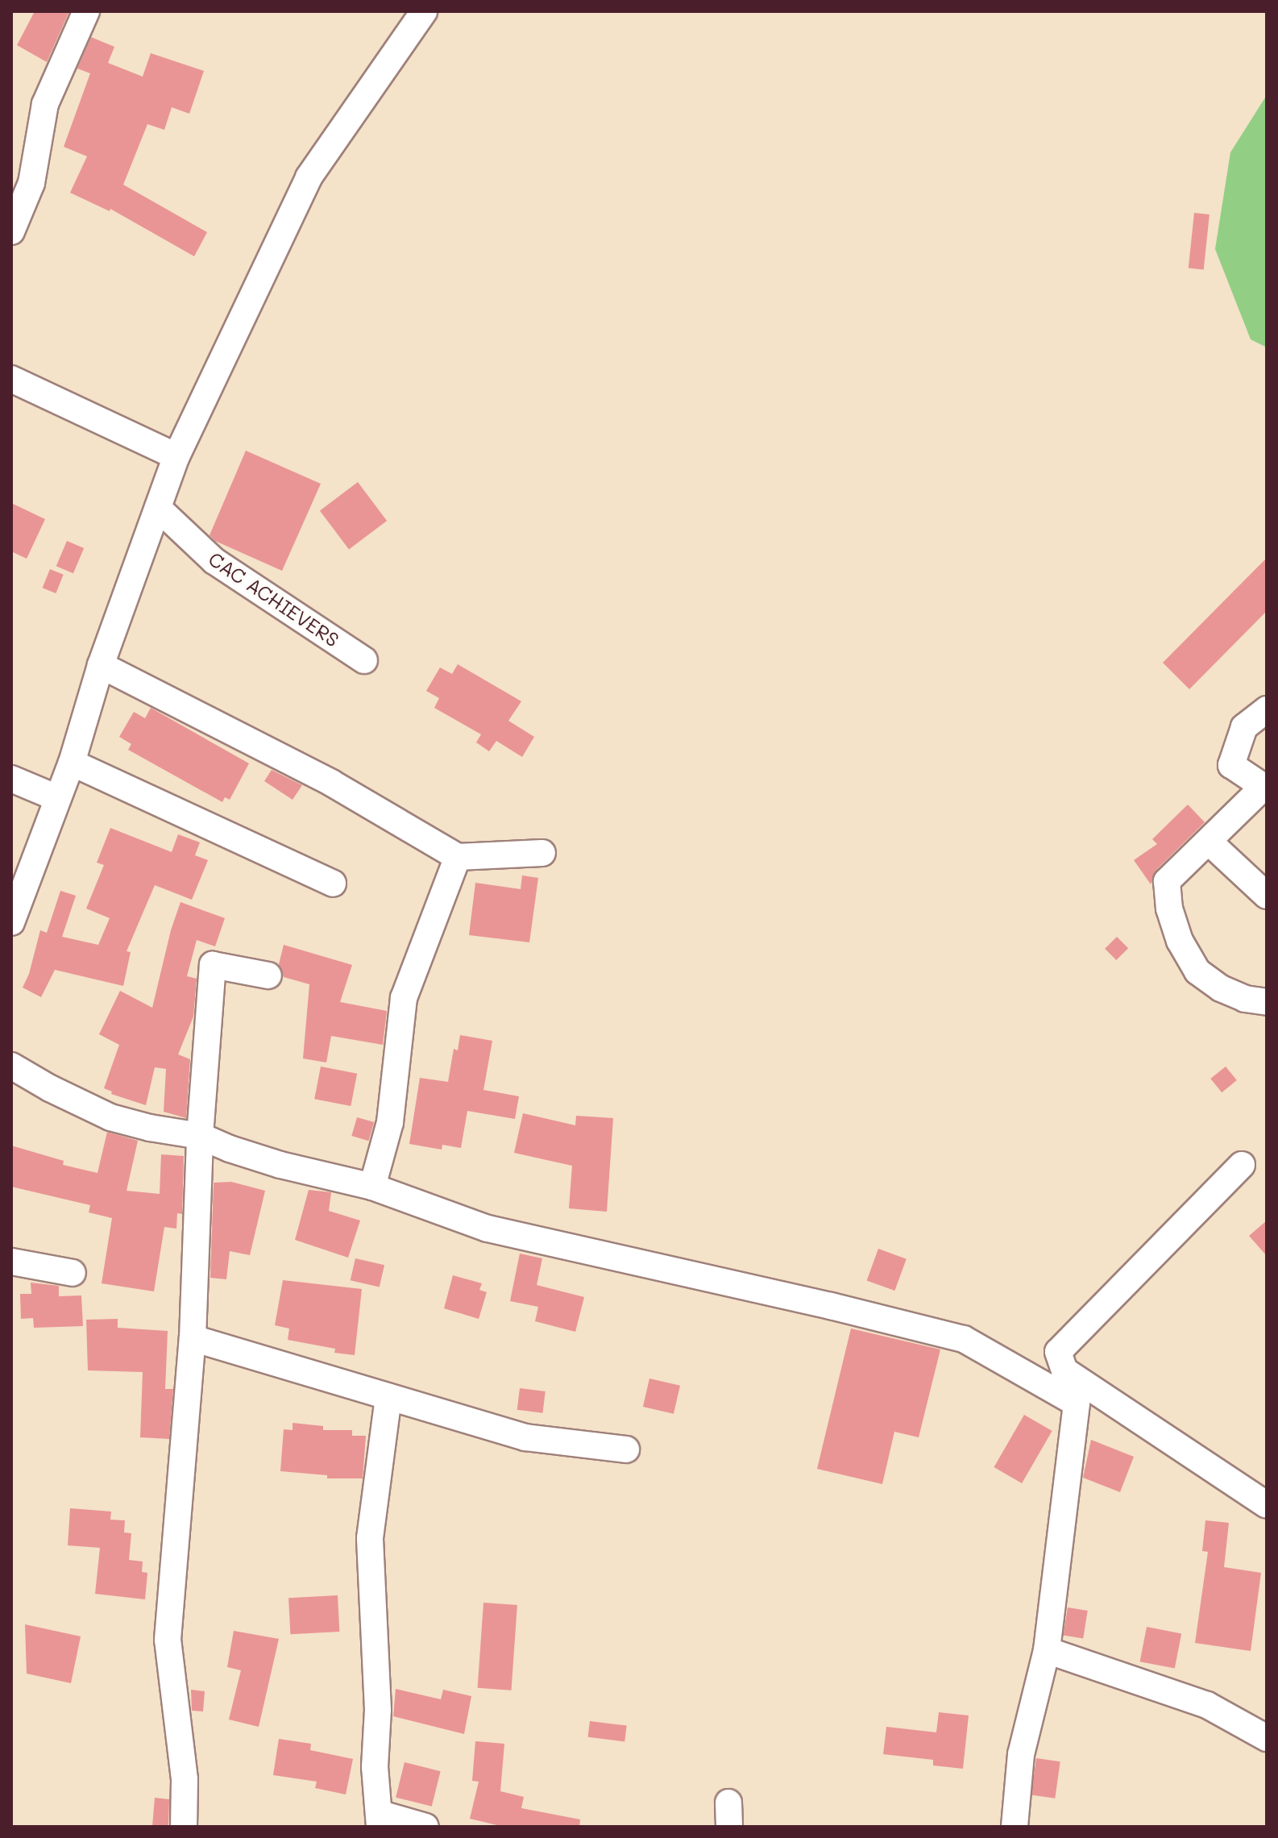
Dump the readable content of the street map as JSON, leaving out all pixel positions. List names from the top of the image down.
{
  "streets": {
    "street": ["CAC ACHIEVERS"]
  }
}
